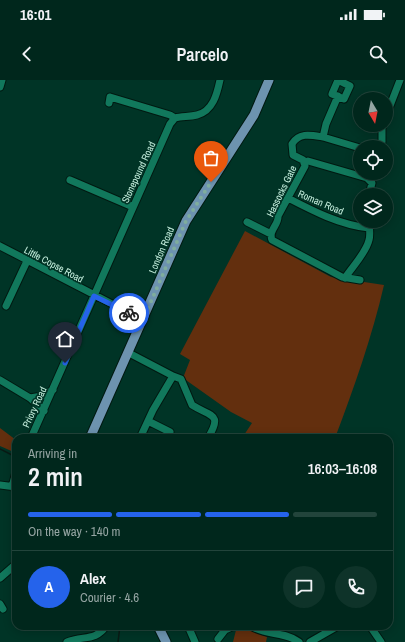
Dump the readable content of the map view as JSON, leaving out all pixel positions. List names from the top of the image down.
{
  "streets": {
    "main road": ["London Road"],
    "street": [
      "Stonepound Road",
      "Hassocks Gate",
      "Roman Road",
      "Little Copse Road",
      "Priory Road"
    ]
  },
  "crossings": [
    ["Stonepound Road", "Little Copse Road"],
    ["Stonepound Road", "Priory Road"],
    ["Hassocks Gate", "Roman Road"],
    ["London Road", "Little Copse Road"],
    ["Little Copse Road", "Priory Road"]
  ],
  "north": "bottom",
  "page": {
    "status": "16:01",
    "header": "Parcelo",
    "heading": ["2 min", "Arriving in", "16:03–16:08"],
    "panel": ["Alex", "Courier · 4.6"],
    "bar": "On the way · 140 m",
    "round": "A"
  }
}
